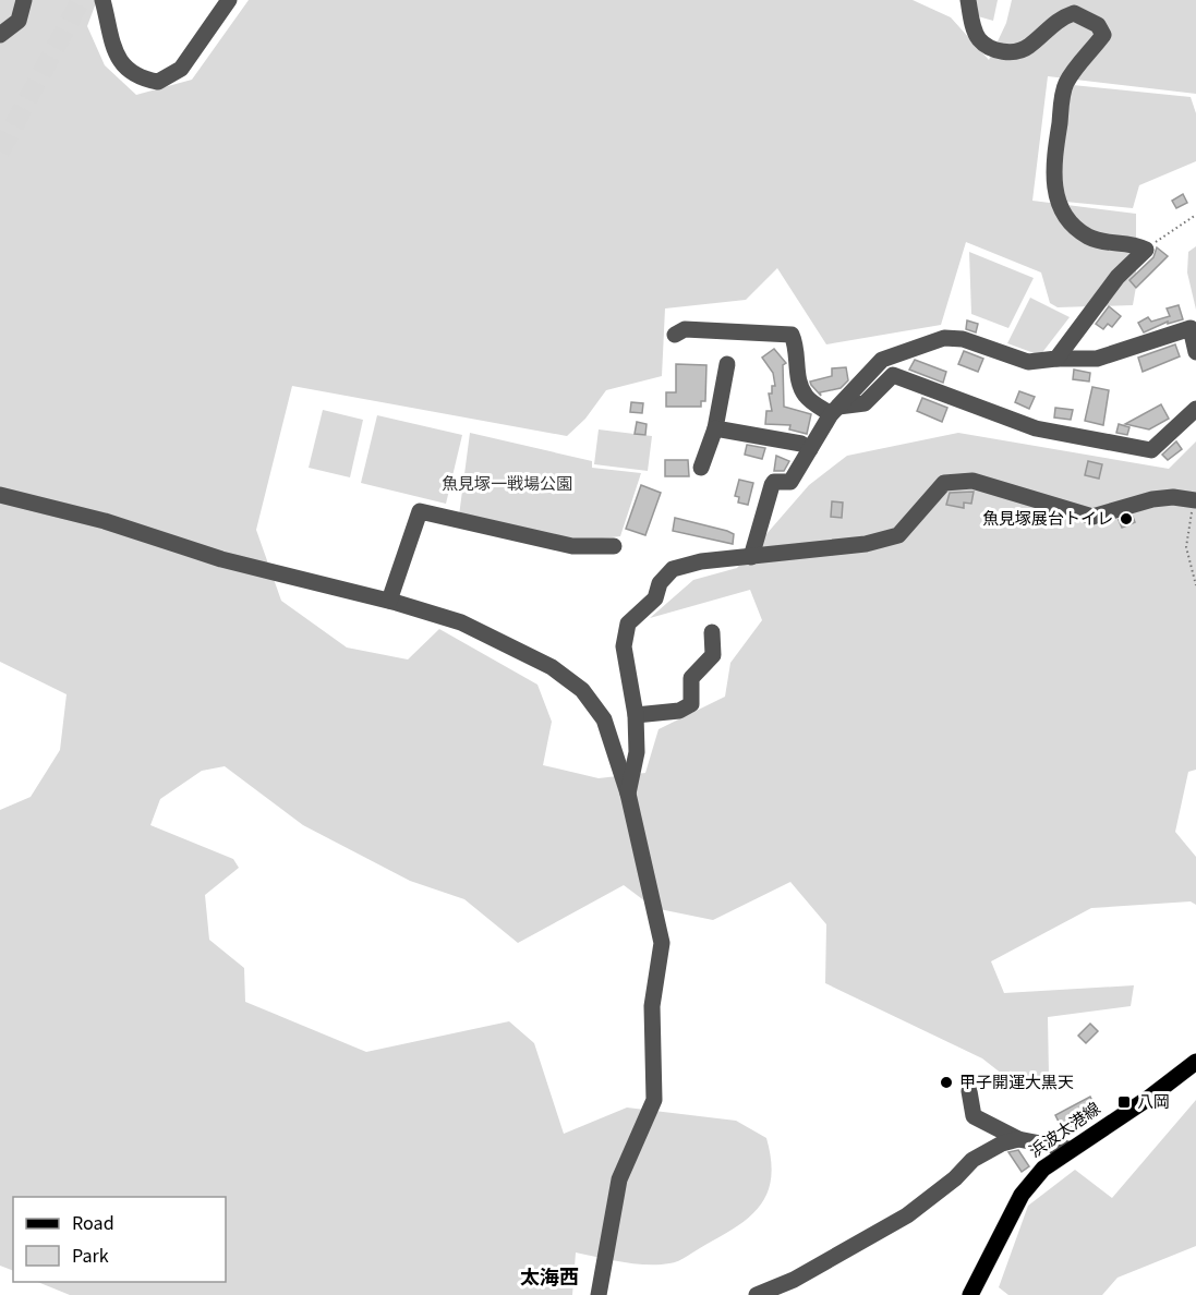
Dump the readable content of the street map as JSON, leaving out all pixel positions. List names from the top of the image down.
{
  "streets": {
    "main road": ["浜波太港線"]
  },
  "districts": ["太海西"],
  "parks": ["魚見塚一戦場公園"],
  "places": {
    "other": ["魚見塚展台トイレ", "甲子開運大黒天"],
    "transit": ["八岡"]
  },
  "legend": ["Road", "Park"]
}
